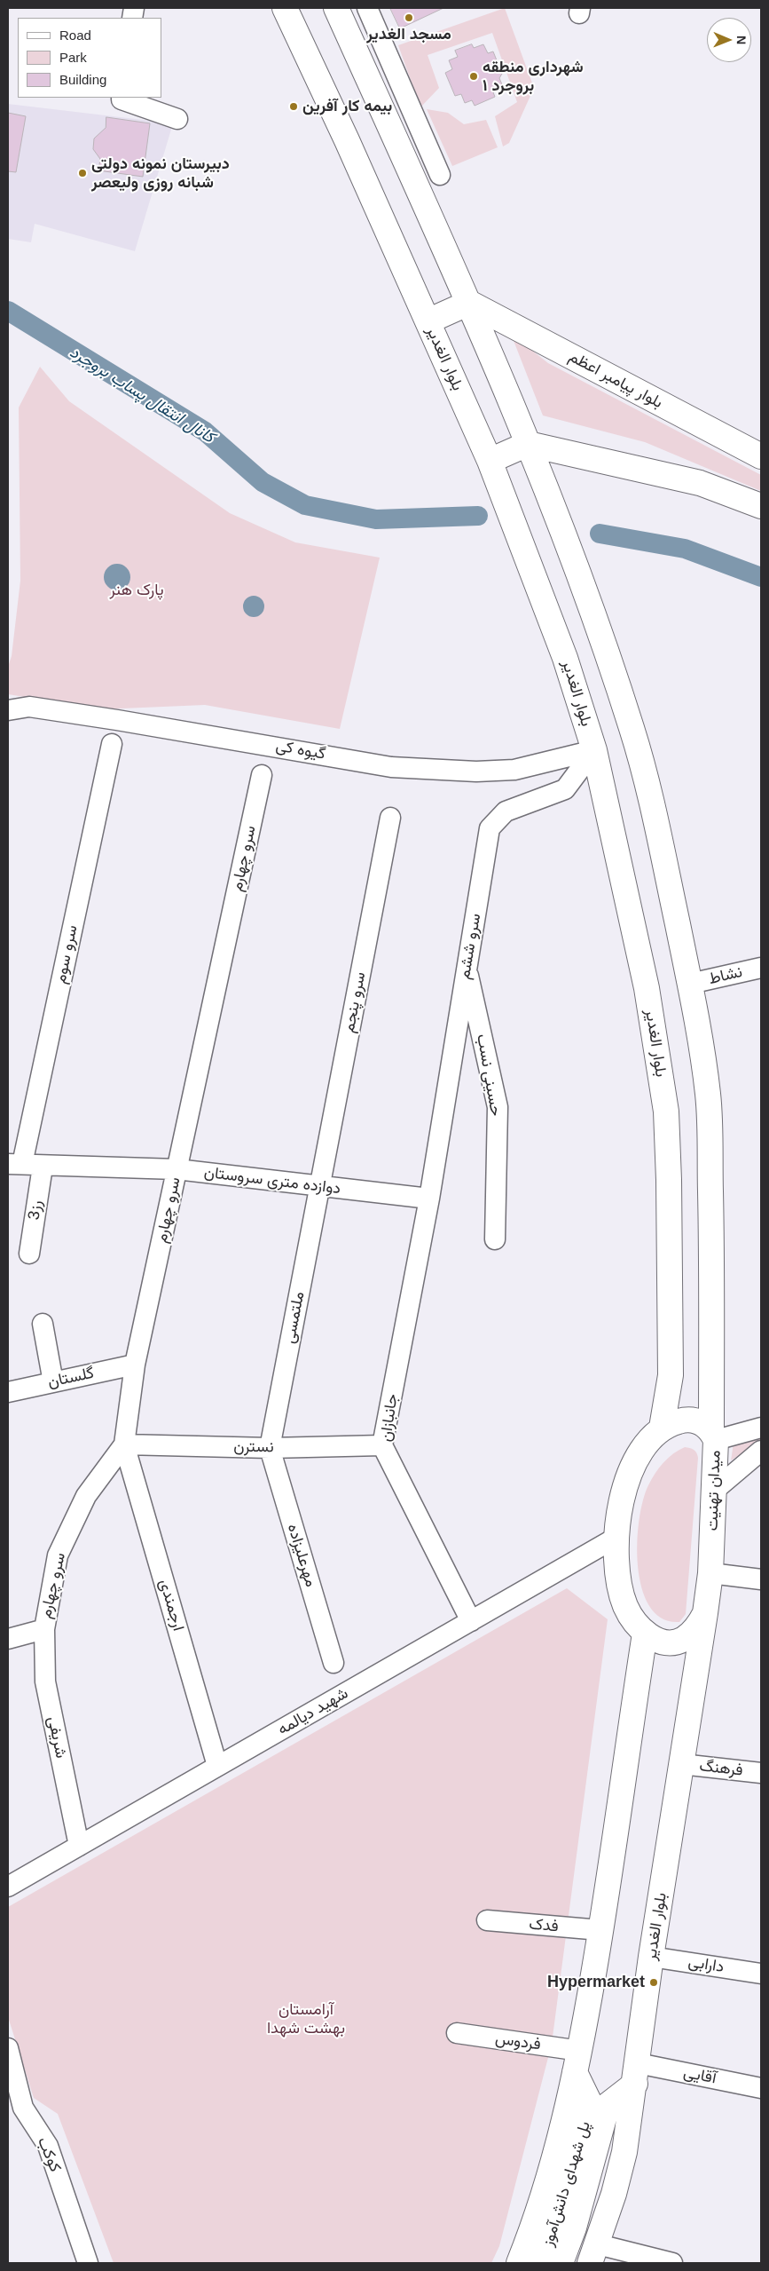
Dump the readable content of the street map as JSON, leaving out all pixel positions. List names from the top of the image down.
{
  "streets": {
    "main road": [
      "بلوار الغدیر",
      "بلوار پیامبر اعظم",
      "میدان تهنیت",
      "پل شهدای دانش‌آموز"
    ],
    "street": [
      "گیوه کی",
      "سرو چهارم",
      "سرو ششم",
      "سرو سوم",
      "نشاط",
      "سرو پنجم",
      "حسینی نسب",
      "دوازده متری سروستان",
      "رز3",
      "ملتمسی",
      "گلستان",
      "جانبازان",
      "نسترن",
      "مهرعلیزاده",
      "ارجمندی",
      "شهید دیالمه",
      "شریفی",
      "فرهنگ",
      "فدک",
      "دارابی",
      "فردوس",
      "آقایی",
      "کوکب"
    ]
  },
  "crossings": [
    ["بلوار الغدیر", "گیوه کی"],
    ["بلوار الغدیر", "سرو ششم"],
    ["بلوار الغدیر", "میدان تهنیت"],
    ["بلوار الغدیر", "فرهنگ"],
    ["بلوار الغدیر", "دارابی"],
    ["بلوار الغدیر", "آقایی"],
    ["گیوه کی", "سرو ششم"],
    ["سرو چهارم", "دوازده متری سروستان"],
    ["سرو چهارم", "گلستان"],
    ["سرو چهارم", "نسترن"],
    ["سرو چهارم", "ارجمندی"],
    ["سرو چهارم", "شریفی"],
    ["سرو ششم", "حسینی نسب"],
    ["سرو ششم", "دوازده متری سروستان"],
    ["سرو ششم", "جانبازان"],
    ["سرو سوم", "دوازده متری سروستان"],
    ["سرو پنجم", "دوازده متری سروستان"],
    ["سرو پنجم", "ملتمسی"],
    ["دوازده متری سروستان", "رز3"],
    ["دوازده متری سروستان", "ملتمسی"],
    ["دوازده متری سروستان", "جانبازان"],
    ["ملتمسی", "نسترن"],
    ["ملتمسی", "مهرعلیزاده"],
    ["جانبازان", "نسترن"],
    ["جانبازان", "شهید دیالمه"],
    ["نسترن", "مهرعلیزاده"],
    ["نسترن", "ارجمندی"],
    ["میدان تهنیت", "شهید دیالمه"],
    ["ارجمندی", "شهید دیالمه"],
    ["شهید دیالمه", "شریفی"]
  ],
  "water": ["کانال انتقال پساب بروجرد"],
  "parks": ["پارک هنر", "آرامستان بهشت شهدا"],
  "places": [
    "مسجد الغدیر",
    "شهرداری منطقه ۱ بروجرد",
    "بیمه کار آفرین",
    "دبیرستان نمونه دولتی شبانه روزی ولیعصر",
    "Hypermarket"
  ],
  "legend": ["Road", "Park", "Building"],
  "north": "right"
}
